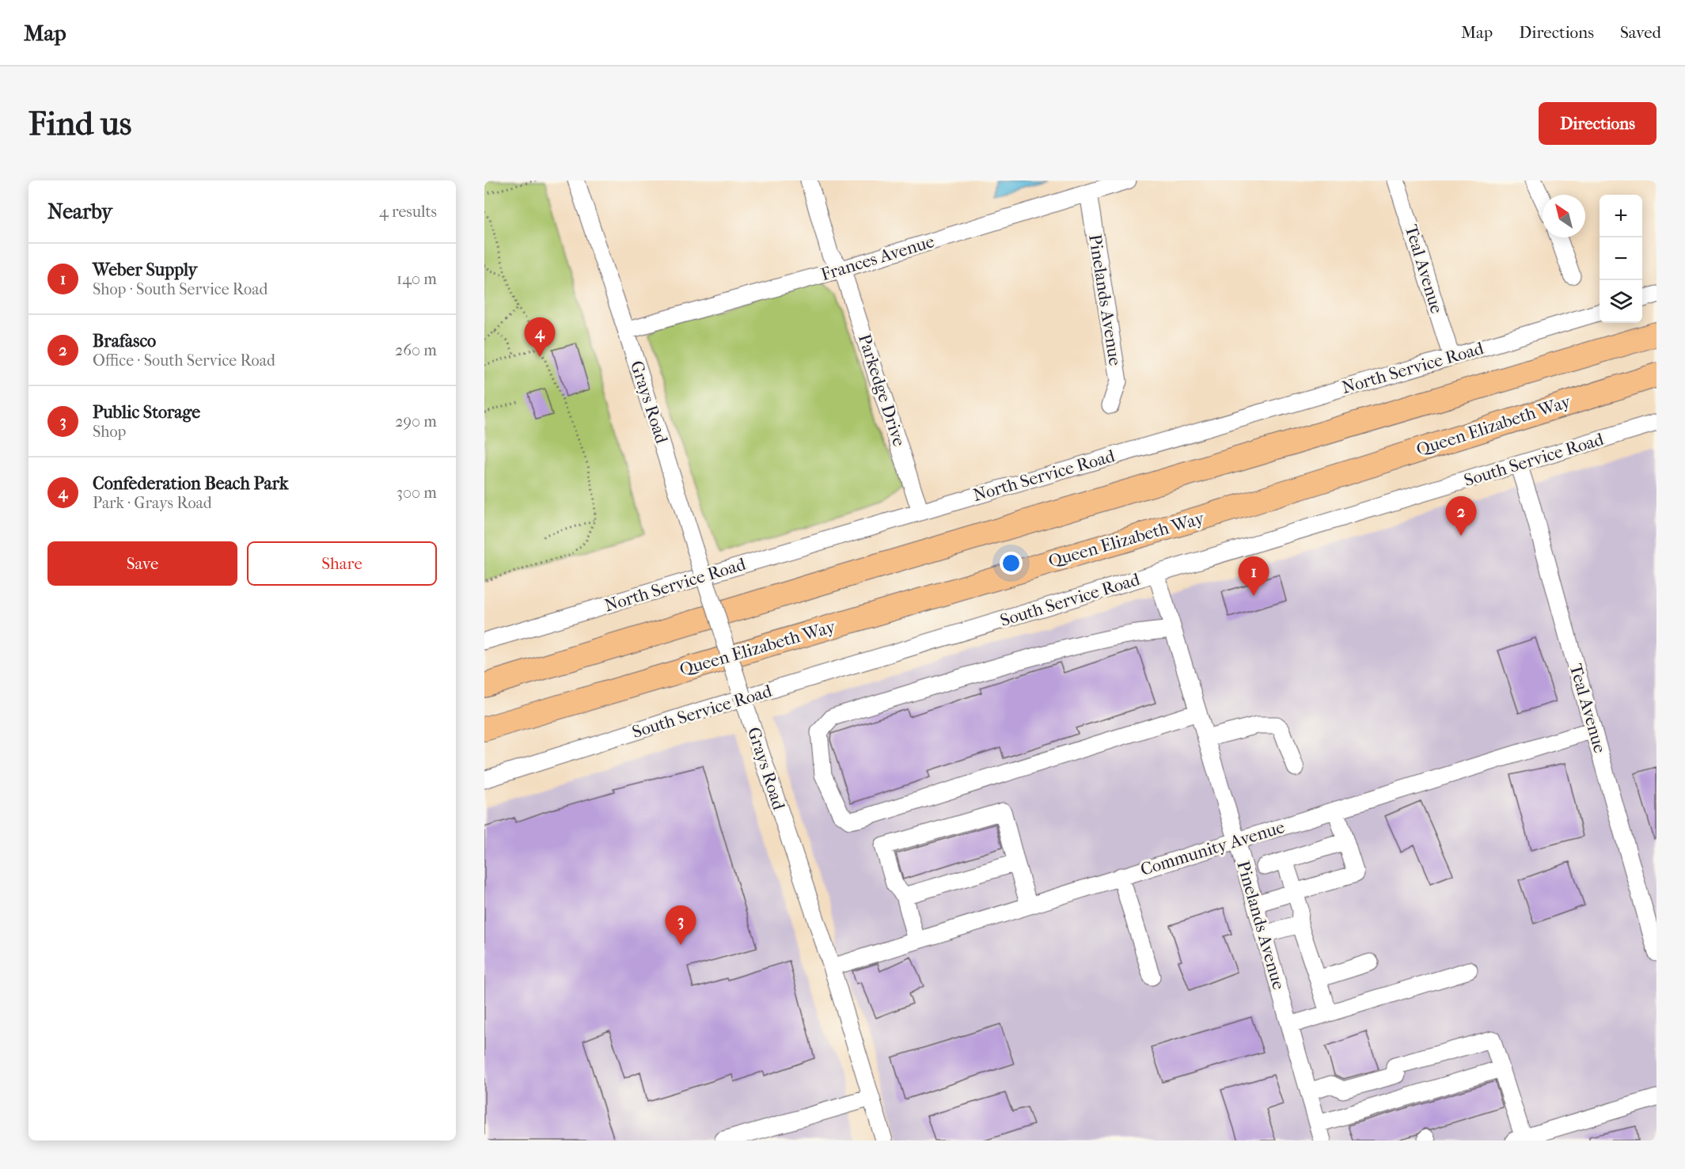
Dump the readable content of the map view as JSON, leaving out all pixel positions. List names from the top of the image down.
{
  "streets": {
    "highway": ["Queen Elizabeth Way"],
    "street": [
      "Frances Avenue",
      "Teal Avenue",
      "Pinelands Avenue",
      "North Service Road",
      "Parkedge Drive",
      "Grays Road",
      "South Service Road",
      "Community Avenue"
    ]
  },
  "crossings": [
    ["Frances Avenue", "Pinelands Avenue"],
    ["Frances Avenue", "Parkedge Drive"],
    ["Frances Avenue", "Grays Road"],
    ["Teal Avenue", "North Service Road"],
    ["Teal Avenue", "South Service Road"],
    ["Teal Avenue", "Community Avenue"],
    ["Pinelands Avenue", "South Service Road"],
    ["Pinelands Avenue", "Community Avenue"],
    ["North Service Road", "Parkedge Drive"],
    ["Grays Road", "Community Avenue"]
  ],
  "north": "top left",
  "page": {
    "header": "Map",
    "nav": ["Map", "Directions", "Saved"],
    "buttons": [
      "Directions",
      ["Save", "Share"]
    ],
    "title": "Find us",
    "heading": ["Nearby", "4 results"],
    "map_buttons": ["+", "−"],
    "list": [
      {
        "mark": "1",
        "name": "Weber Supply",
        "note": "Shop · South Service Road",
        "value": "140 m"
      },
      {
        "mark": "2",
        "name": "Brafasco",
        "note": "Office · South Service Road",
        "value": "260 m"
      },
      {
        "mark": "3",
        "name": "Public Storage",
        "note": "Shop",
        "value": "290 m"
      },
      {
        "mark": "4",
        "name": "Confederation Beach Park",
        "note": "Park · Grays Road",
        "value": "300 m"
      }
    ],
    "pins": [
      "4",
      "2",
      "1",
      "3"
    ]
  }
}
